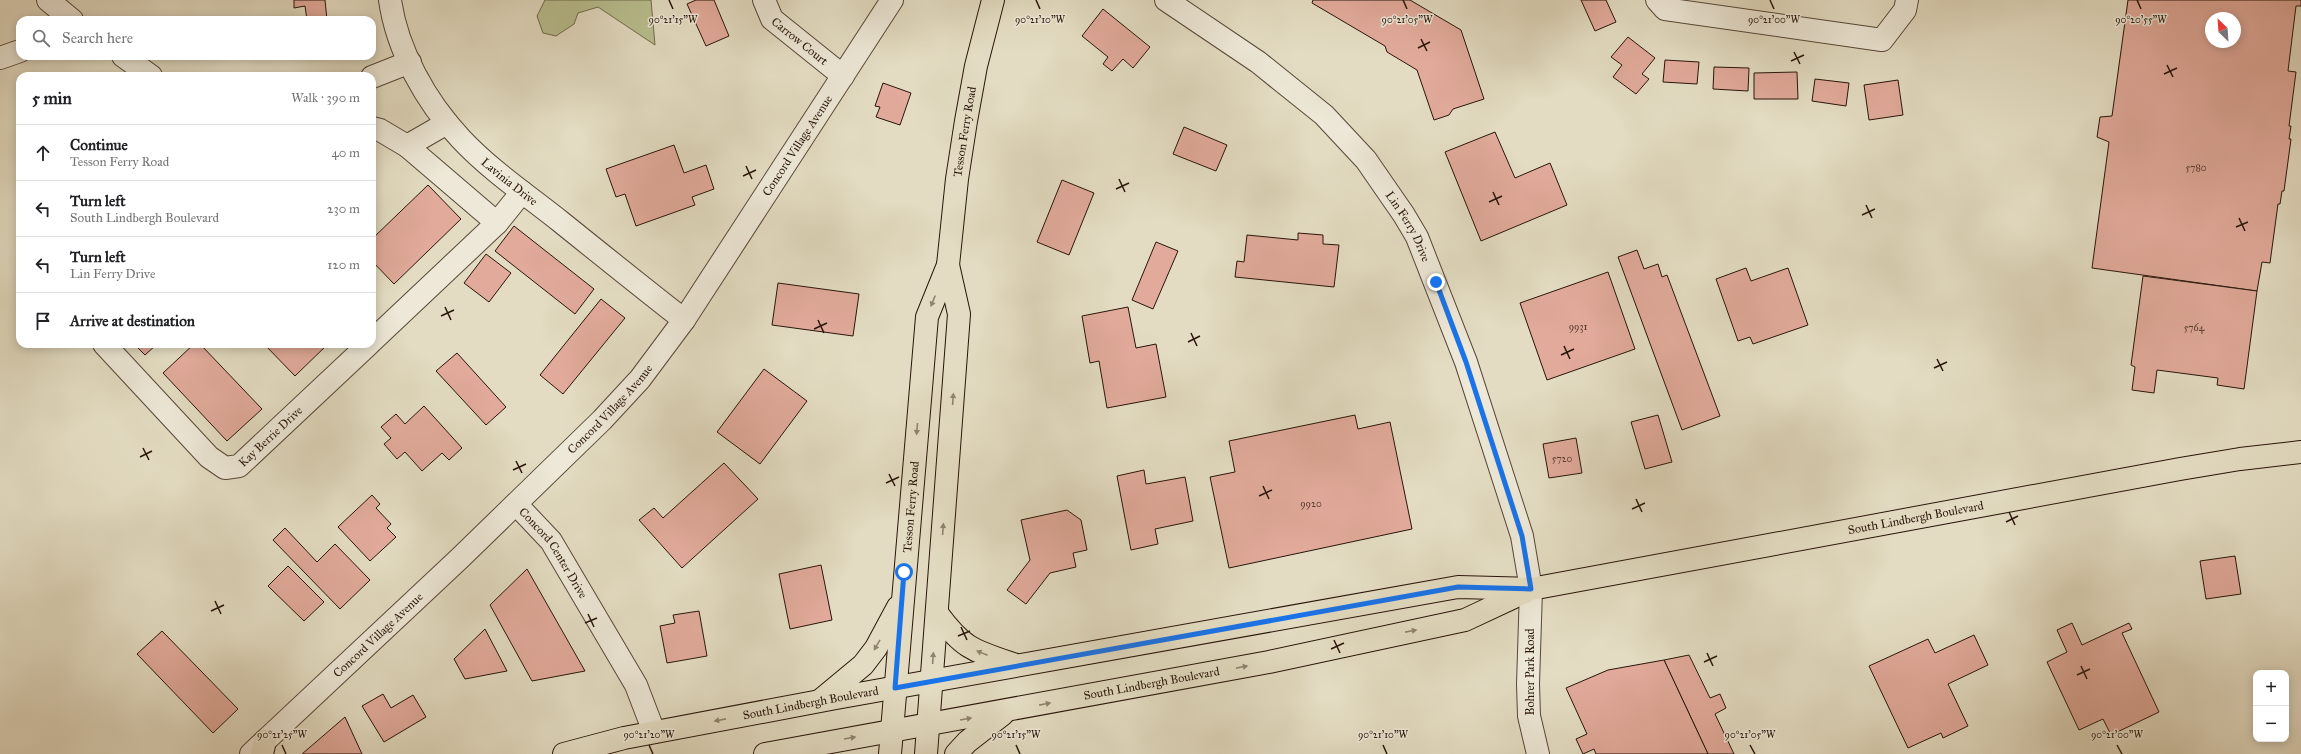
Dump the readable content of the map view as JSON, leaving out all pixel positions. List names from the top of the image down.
{
  "streets": {
    "main road": ["Tesson Ferry Road", "South Lindbergh Boulevard"],
    "street": [
      "Carrow Court",
      "Concord Village Avenue",
      "Lavinia Drive",
      "Lin Ferry Drive",
      "Kay Berrie Drive",
      "Concord Center Drive",
      "Bohrer Park Road"
    ]
  },
  "crossings": [
    ["Carrow Court", "Concord Village Avenue"],
    ["Tesson Ferry Road", "South Lindbergh Boulevard"],
    ["Concord Village Avenue", "Lavinia Drive"],
    ["Concord Village Avenue", "Concord Center Drive"],
    ["Lin Ferry Drive", "South Lindbergh Boulevard"],
    ["Lin Ferry Drive", "Bohrer Park Road"],
    ["South Lindbergh Boulevard", "Concord Center Drive"],
    ["South Lindbergh Boulevard", "Bohrer Park Road"]
  ],
  "house_numbers": [
    "5780",
    "9931",
    "5764",
    "5720",
    "9920"
  ],
  "north": "top left",
  "page": {
    "search": "Search here",
    "heading": ["5 min", "Walk · 390 m"],
    "list": [
      ["Continue", "Tesson Ferry Road", "40 m"],
      ["Turn left", "South Lindbergh Boulevard", "230 m"],
      ["Turn left", "Lin Ferry Drive", "120 m"],
      "Arrive at destination"
    ],
    "map_buttons": ["+", "−"]
  },
  "coordinates": [
    "90°21'15\"W",
    "90°21'10\"W",
    "90°21'00\"W",
    "90°20'55\"W",
    "90°21'05\"W",
    "90°21'25\"W",
    "90°21'20\"W"
  ]
}
